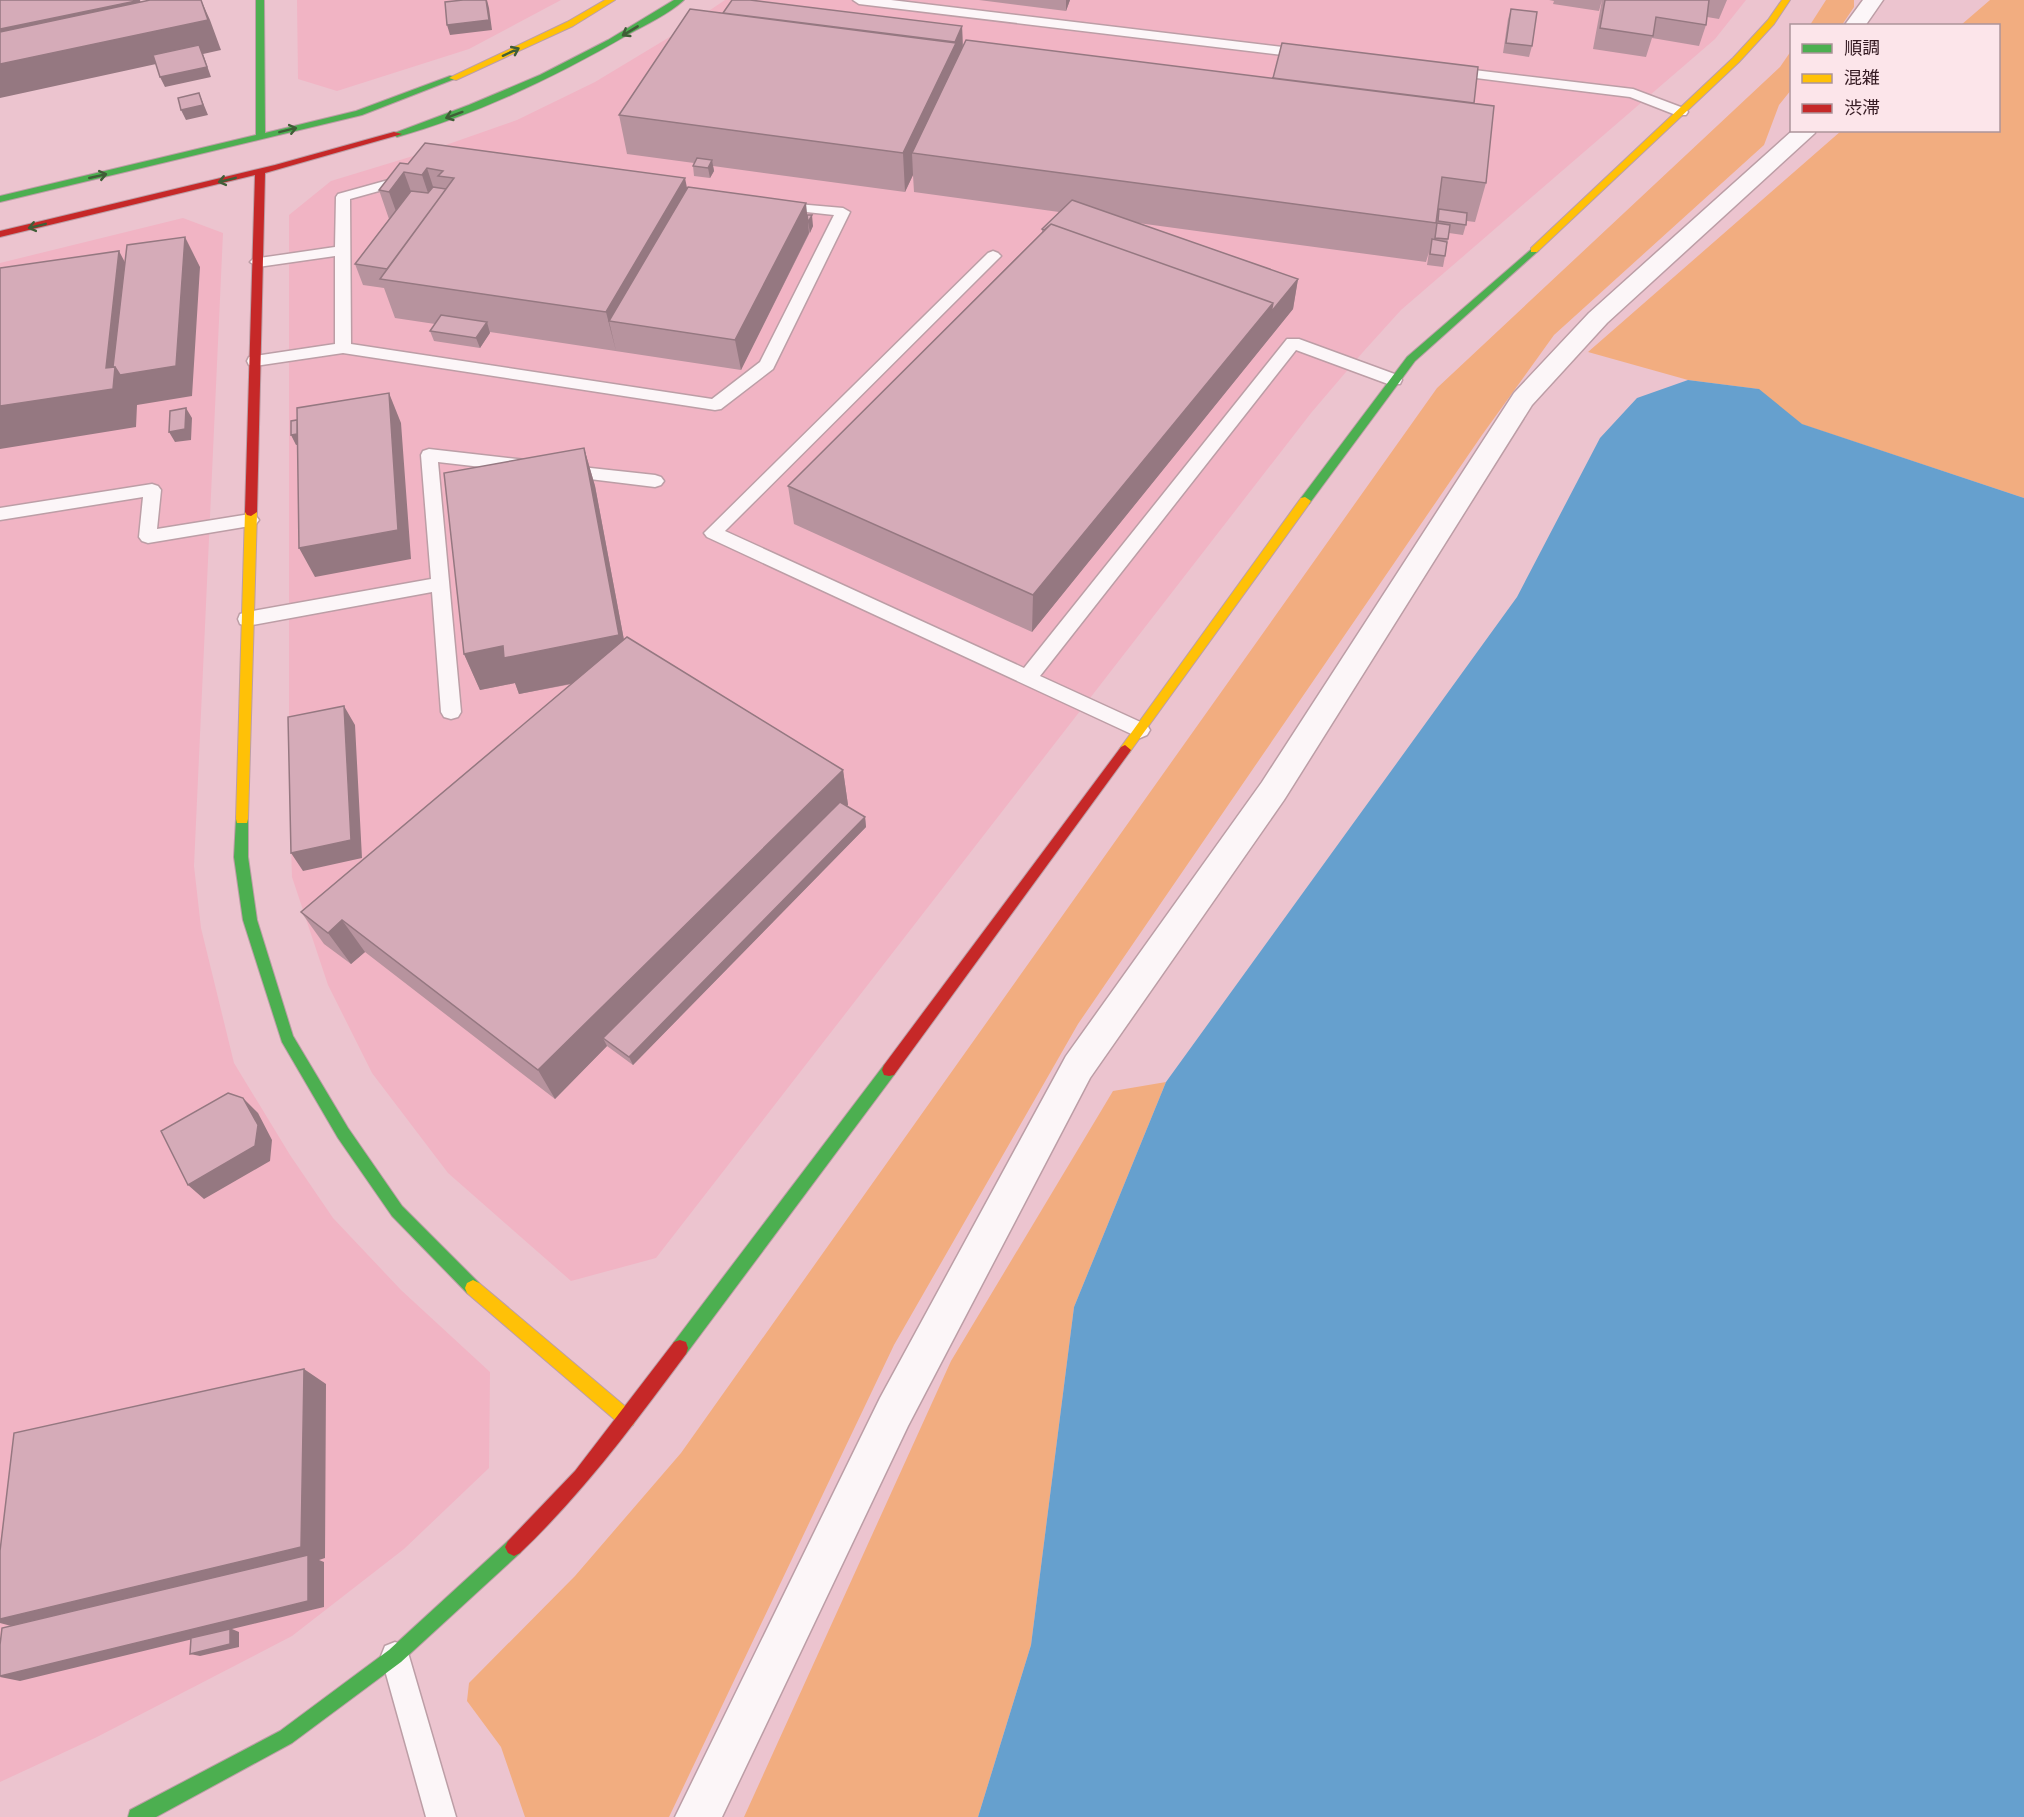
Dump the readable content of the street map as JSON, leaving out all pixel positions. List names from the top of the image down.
{
  "legend": ["順調", "混雑", "渋滞"]
}
